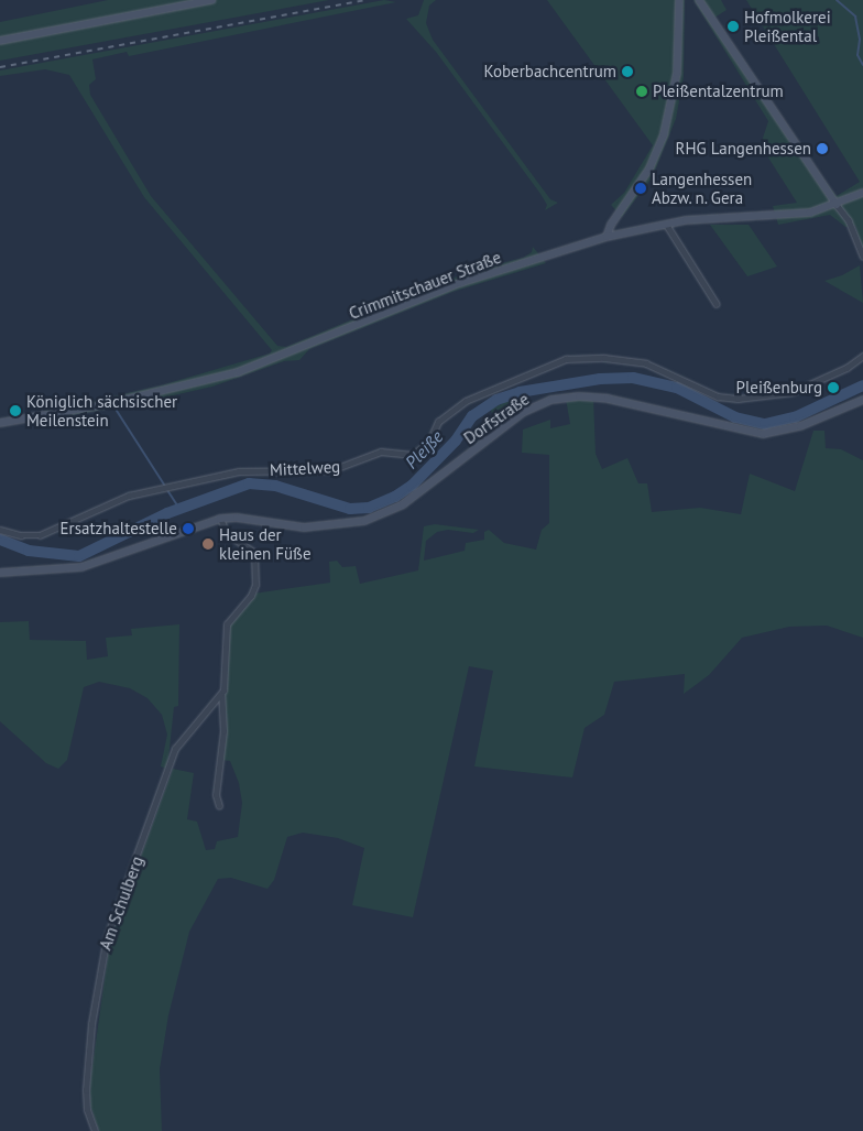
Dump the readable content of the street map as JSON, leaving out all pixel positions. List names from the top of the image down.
{
  "streets": {
    "street": [
      "Crimmitschauer Straße",
      "Dorfstraße",
      "Mittelweg",
      "Am Schulberg"
    ]
  },
  "water": ["Pleiße"],
  "places": [
    "Hofmolkerei Pleißental",
    "Koberbachcentrum",
    "Pleißentalzentrum",
    "RHG Langenhessen",
    "Langenhessen Abzw. n. Gera",
    "Pleißenburg",
    "Königlich sächsischer Meilenstein",
    "Ersatzhaltestelle",
    "Haus der kleinen Füße"
  ]
}
